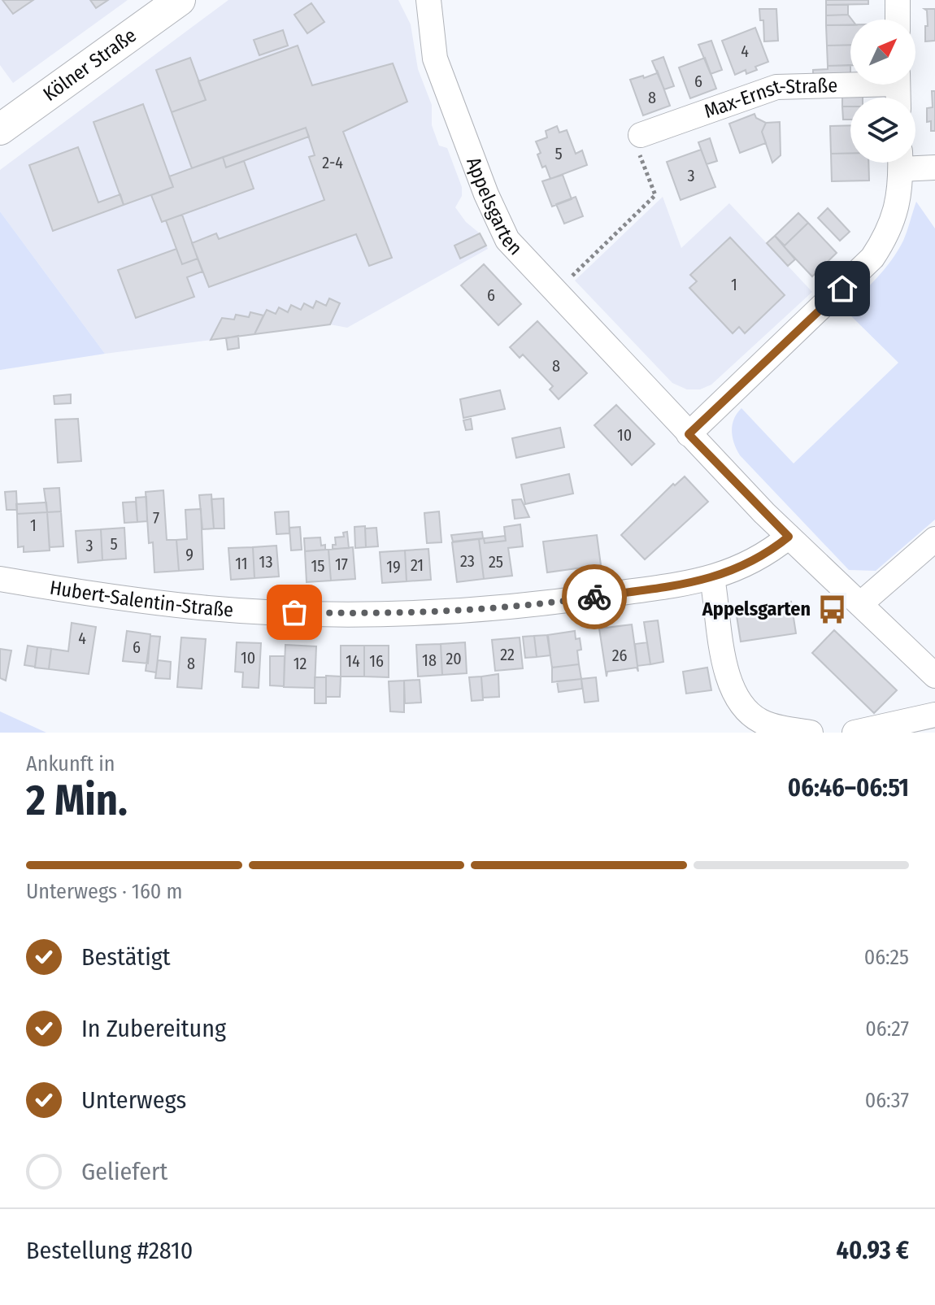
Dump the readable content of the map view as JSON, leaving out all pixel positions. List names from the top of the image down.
{
  "streets": {
    "main road": ["Kölner Straße"],
    "street": ["Max-Ernst-Straße", "Appelsgarten", "Hubert-Salentin-Straße"]
  },
  "crossings": [
    ["Appelsgarten", "Hubert-Salentin-Straße"]
  ],
  "places": {
    "bus stop": ["Appelsgarten"]
  },
  "house_numbers": [
    "4",
    "6",
    "8",
    "5",
    "2-4",
    "3",
    "1",
    "6",
    "8",
    "10",
    "7",
    "1",
    "5",
    "3",
    "9",
    "23",
    "13",
    "25",
    "11",
    "17",
    "21",
    "15",
    "19",
    "4",
    "6",
    "22",
    "26",
    "10",
    "20",
    "18",
    "14",
    "16",
    "8",
    "12"
  ],
  "north": "top right",
  "page": {
    "heading": ["2 Min.", "Ankunft in", "06:46–06:51"],
    "panel": ["Bestellung #2810", "40.93 €"],
    "bar": "Unterwegs · 160 m",
    "list": [
      ["Bestätigt", "06:25"],
      ["In Zubereitung", "06:27"],
      ["Unterwegs", "06:37"],
      "Geliefert"
    ]
  }
}
